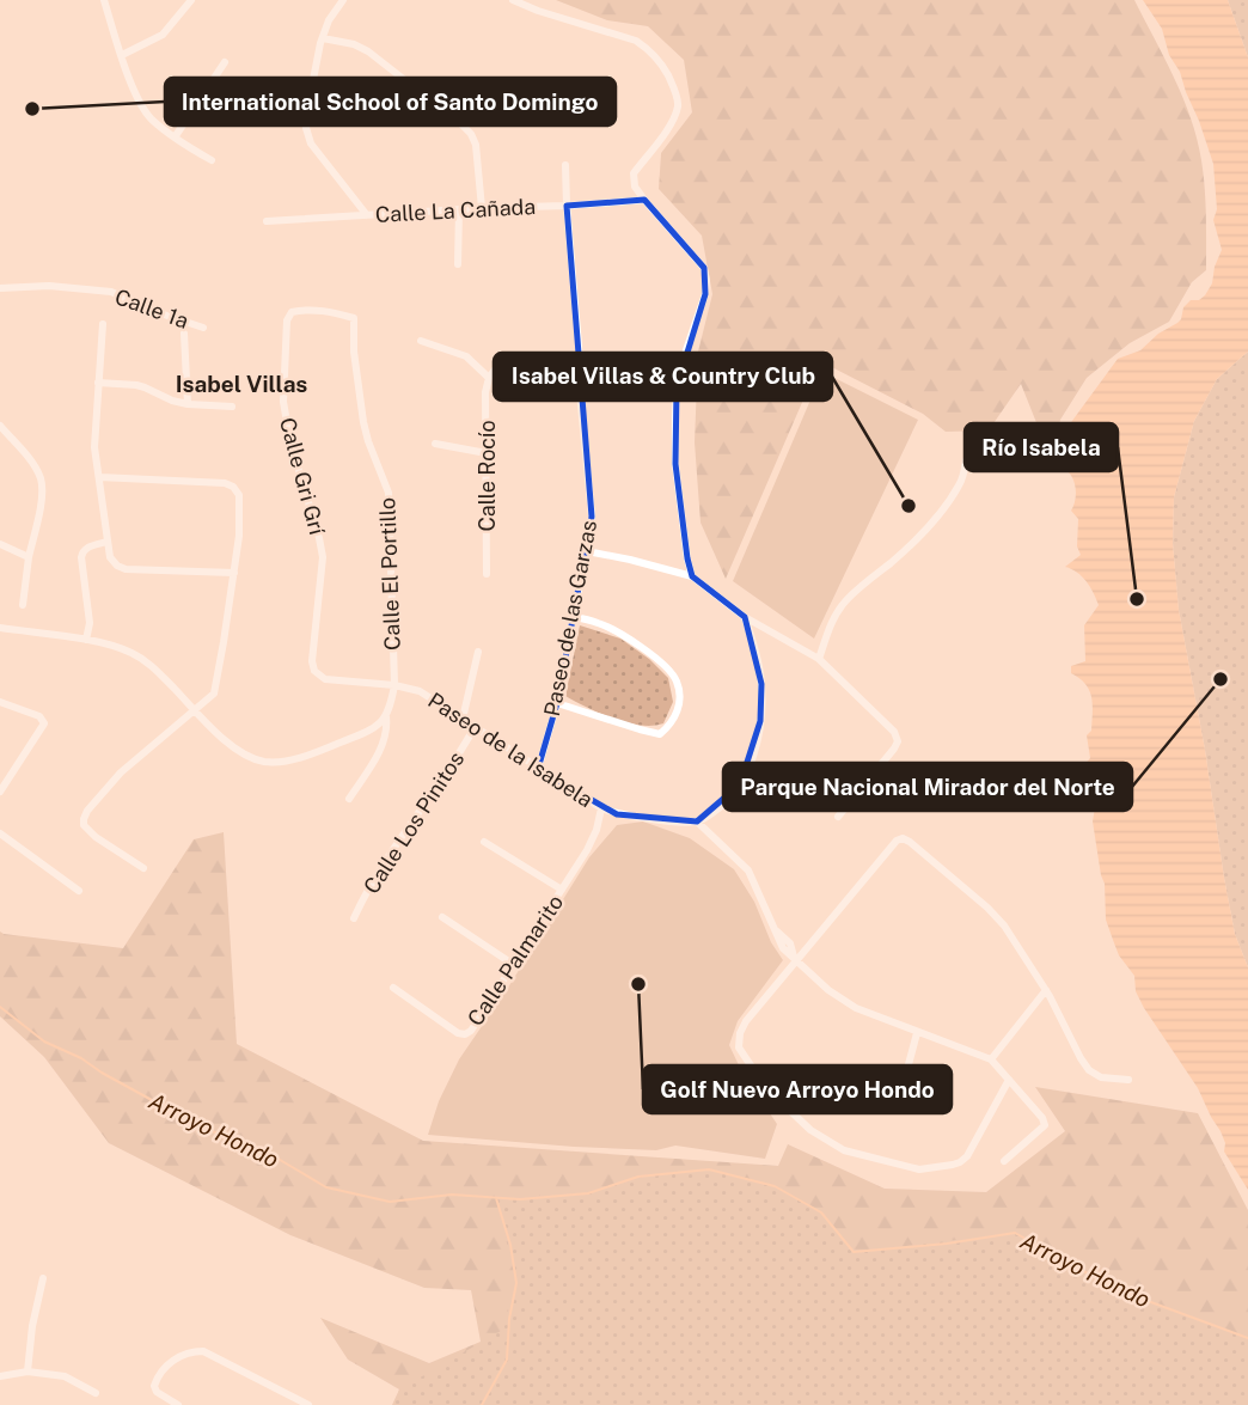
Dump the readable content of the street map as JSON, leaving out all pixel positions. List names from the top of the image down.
{
  "streets": {
    "street": [
      "Calle La Cañada",
      "Calle 1a",
      "Calle Gri Grí",
      "Calle Rocío",
      "Calle El Portillo",
      "Paseo de las Garzas",
      "Paseo de la Isabela",
      "Calle Los Pinitos",
      "Calle Palmarito"
    ]
  },
  "crossings": [
    ["Calle La Cañada", "Paseo de las Garzas"],
    ["Calle Gri Grí", "Calle El Portillo"],
    ["Calle Gri Grí", "Paseo de la Isabela"],
    ["Calle El Portillo", "Paseo de la Isabela"],
    ["Paseo de las Garzas", "Paseo de la Isabela"],
    ["Paseo de la Isabela", "Calle Los Pinitos"],
    ["Paseo de la Isabela", "Calle Palmarito"]
  ],
  "districts": ["Isabel Villas"],
  "water": ["Arroyo Hondo"],
  "places": [
    "International School of Santo Domingo",
    "Isabel Villas & Country Club",
    "Río Isabela",
    "Parque Nacional Mirador del Norte",
    "Golf Nuevo Arroyo Hondo"
  ]
}
